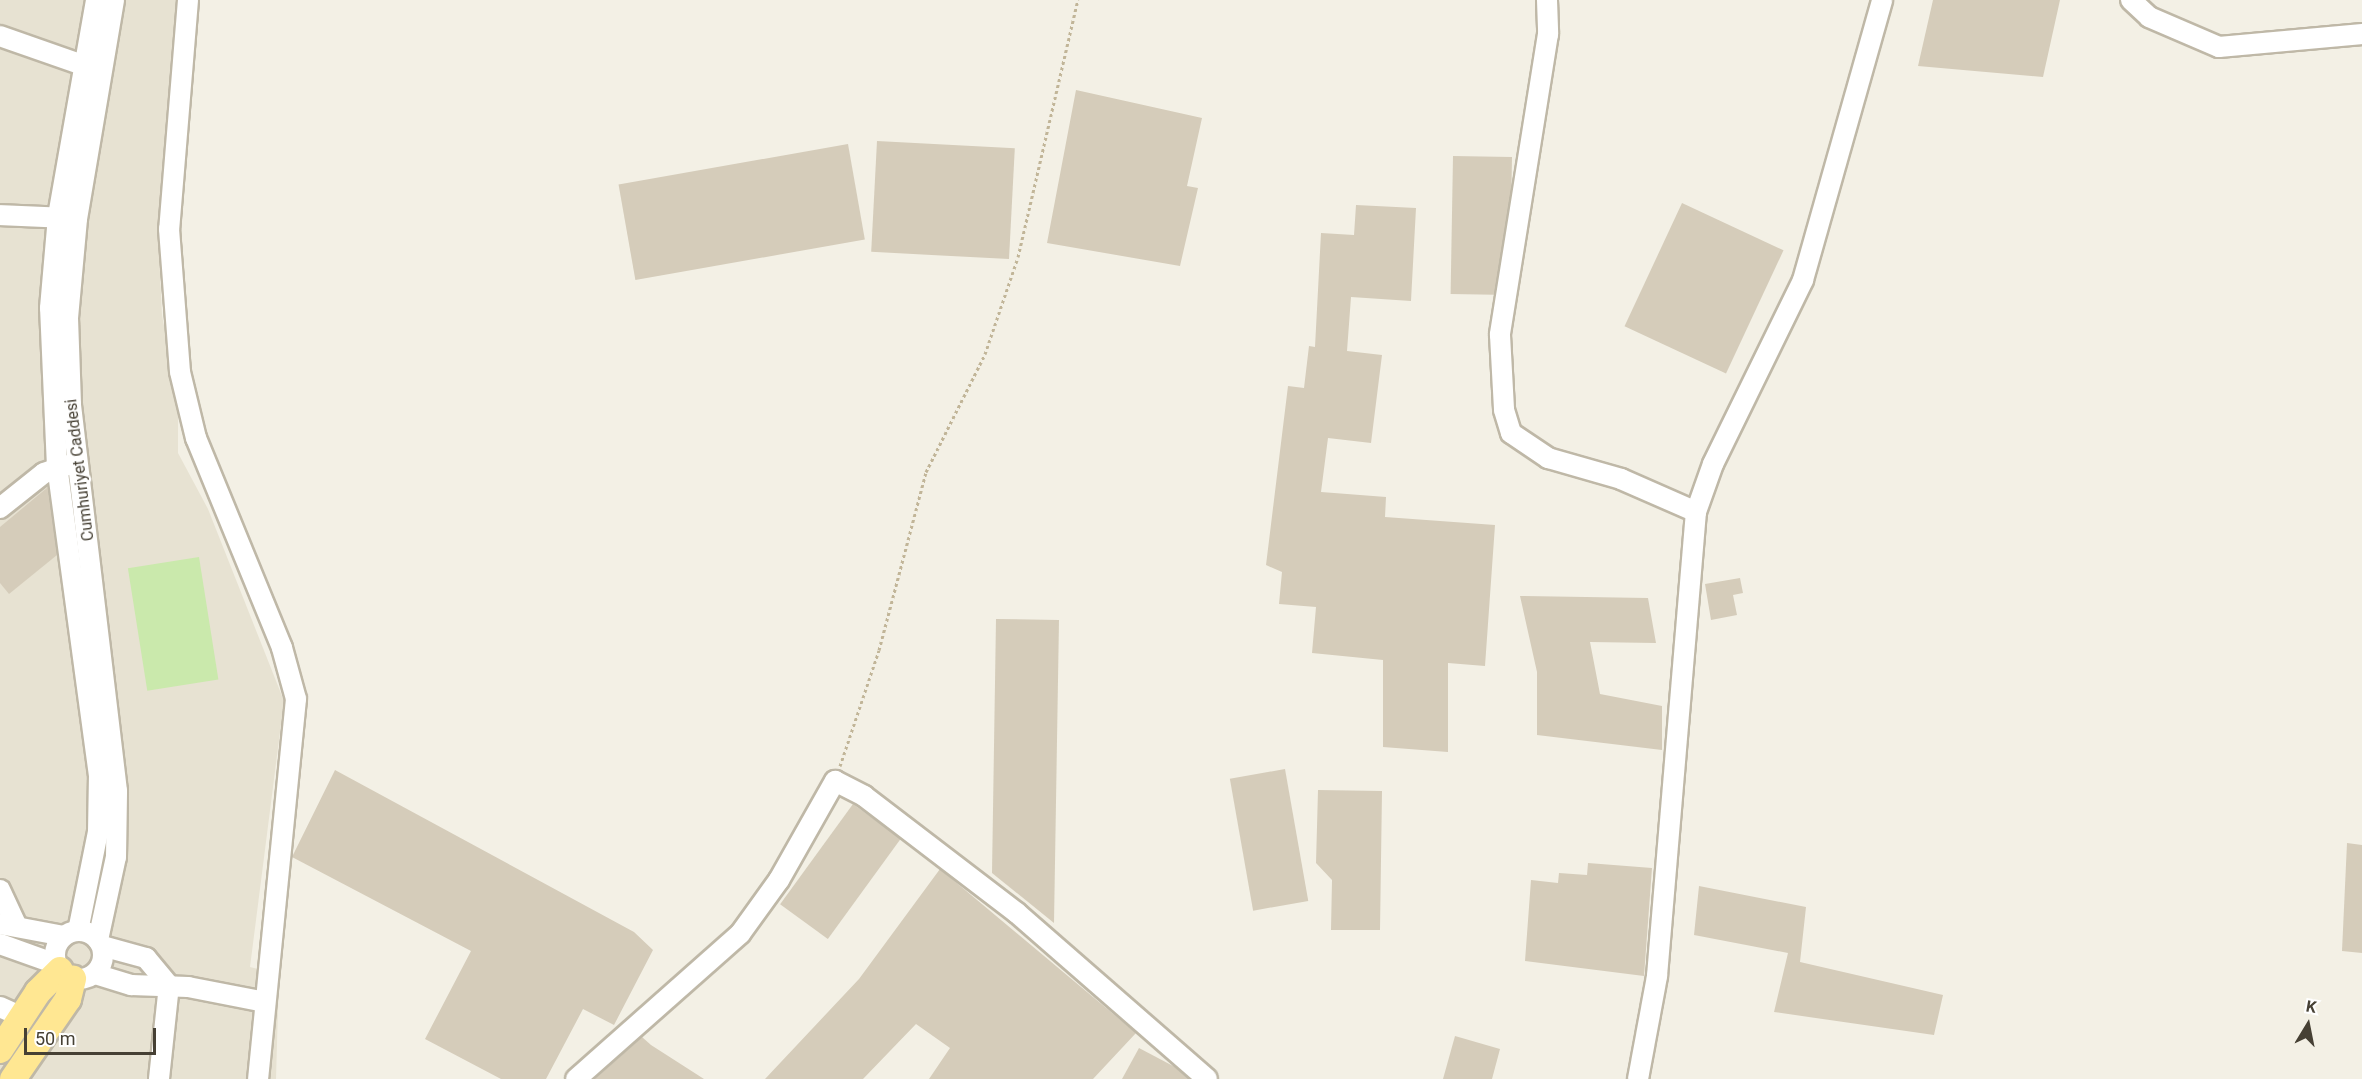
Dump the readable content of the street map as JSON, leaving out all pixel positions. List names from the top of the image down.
{
  "streets": {
    "street": ["Cumhuriyet Caddesi"]
  },
  "scale_bar": "50 m",
  "north": "top"
}
